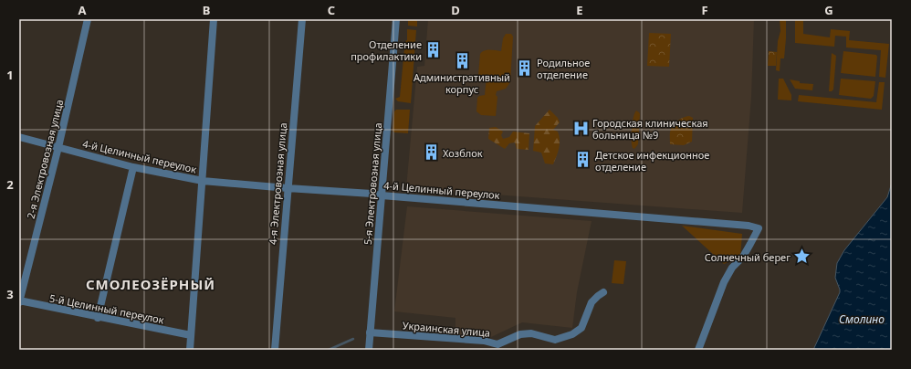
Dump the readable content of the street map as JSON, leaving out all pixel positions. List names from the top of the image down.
{
  "streets": {
    "street": [
      "4-й Целинный переулок",
      "2-я Электровозная улица",
      "4-я Электровозная улица",
      "5-я Электровозная улица",
      "5-й Целинный переулок",
      "Украинская улица"
    ]
  },
  "crossings": [
    ["4-й Целинный переулок", "2-я Электровозная улица"],
    ["4-й Целинный переулок", "4-я Электровозная улица"],
    ["4-й Целинный переулок", "5-я Электровозная улица"],
    ["2-я Электровозная улица", "5-й Целинный переулок"],
    ["5-я Электровозная улица", "Украинская улица"]
  ],
  "districts": ["СМОЛЕОЗЁРНЫЙ"],
  "water": ["Смолино"],
  "places": {
    "building": [
      "Отделение профилактики",
      "Административный корпус",
      "Родильное отделение",
      "Хозблок",
      "Детское инфекционное отделение"
    ],
    "hospital": ["Городская клиническая больница №9"],
    "place": ["Солнечный берег"]
  },
  "grid": {
    "columns": [
      "A",
      "B",
      "C",
      "D",
      "E",
      "F",
      "G"
    ],
    "rows": ["1", "2", "3"]
  }
}
